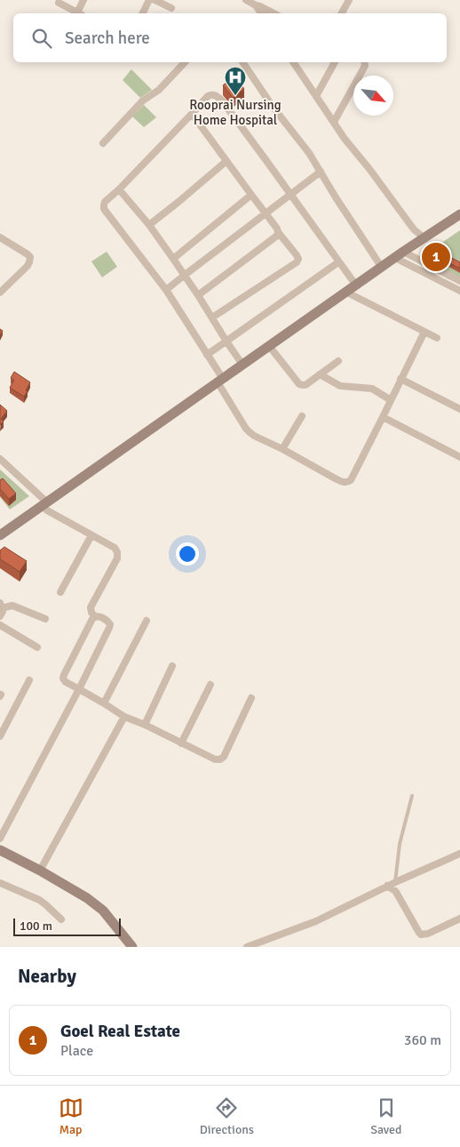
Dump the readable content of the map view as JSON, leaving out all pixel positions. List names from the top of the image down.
{
  "places": {
    "hospital": ["Rooprai Nursing Home Hospital"]
  },
  "scale_bar": "100 m",
  "north": "bottom right",
  "page": {
    "search": "Search here",
    "pins": "1",
    "scale": "100 m",
    "heading": "Nearby",
    "list": [
      {
        "mark": "1",
        "name": "Goel Real Estate",
        "note": "Place",
        "value": "360 m"
      }
    ],
    "nav": ["Map", "Directions", "Saved"]
  }
}
